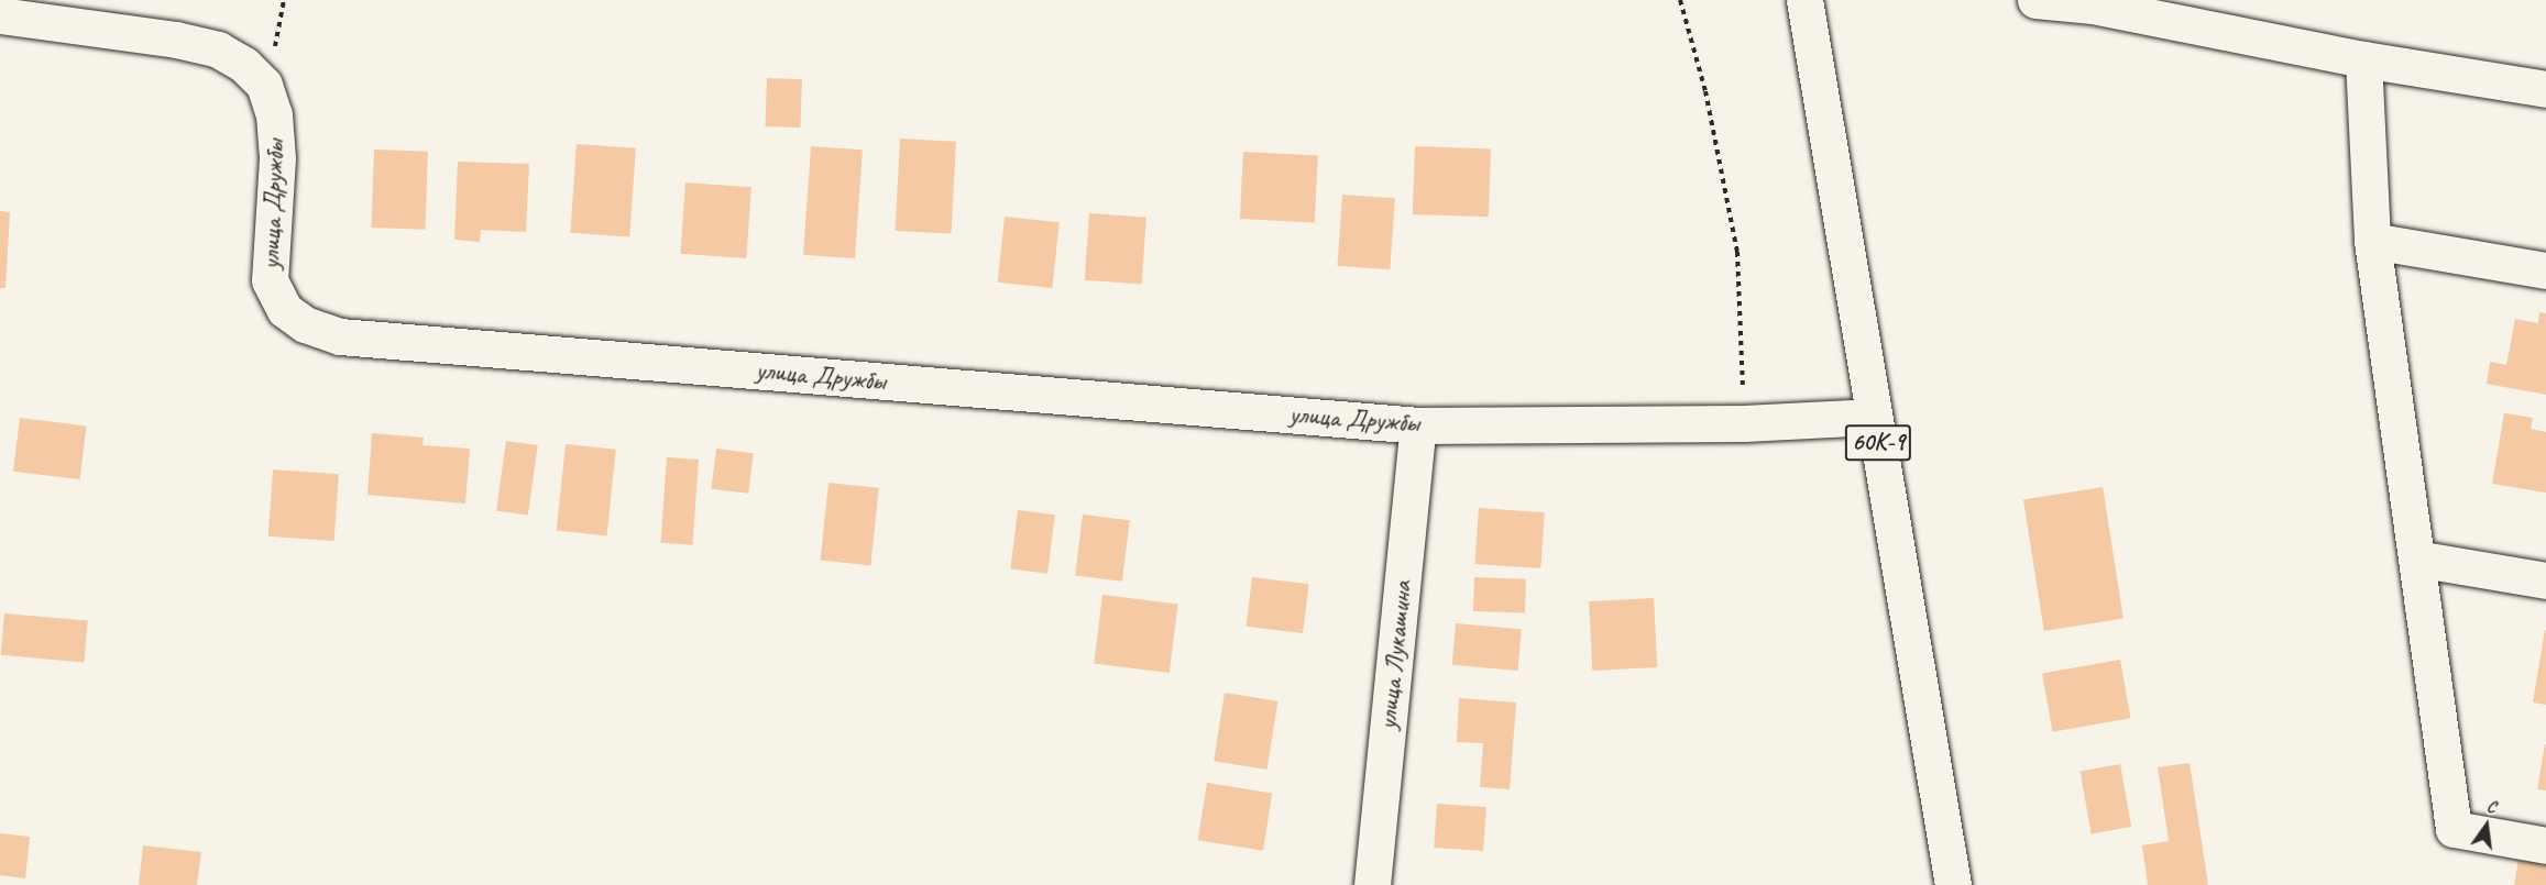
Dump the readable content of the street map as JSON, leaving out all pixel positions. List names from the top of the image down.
{
  "streets": {
    "street": ["улица Дружбы", "60К-9", "улица Лукашина"]
  },
  "crossings": [
    ["улица Дружбы", "60К-9"],
    ["улица Дружбы", "улица Лукашина"]
  ],
  "north": "top"
}
